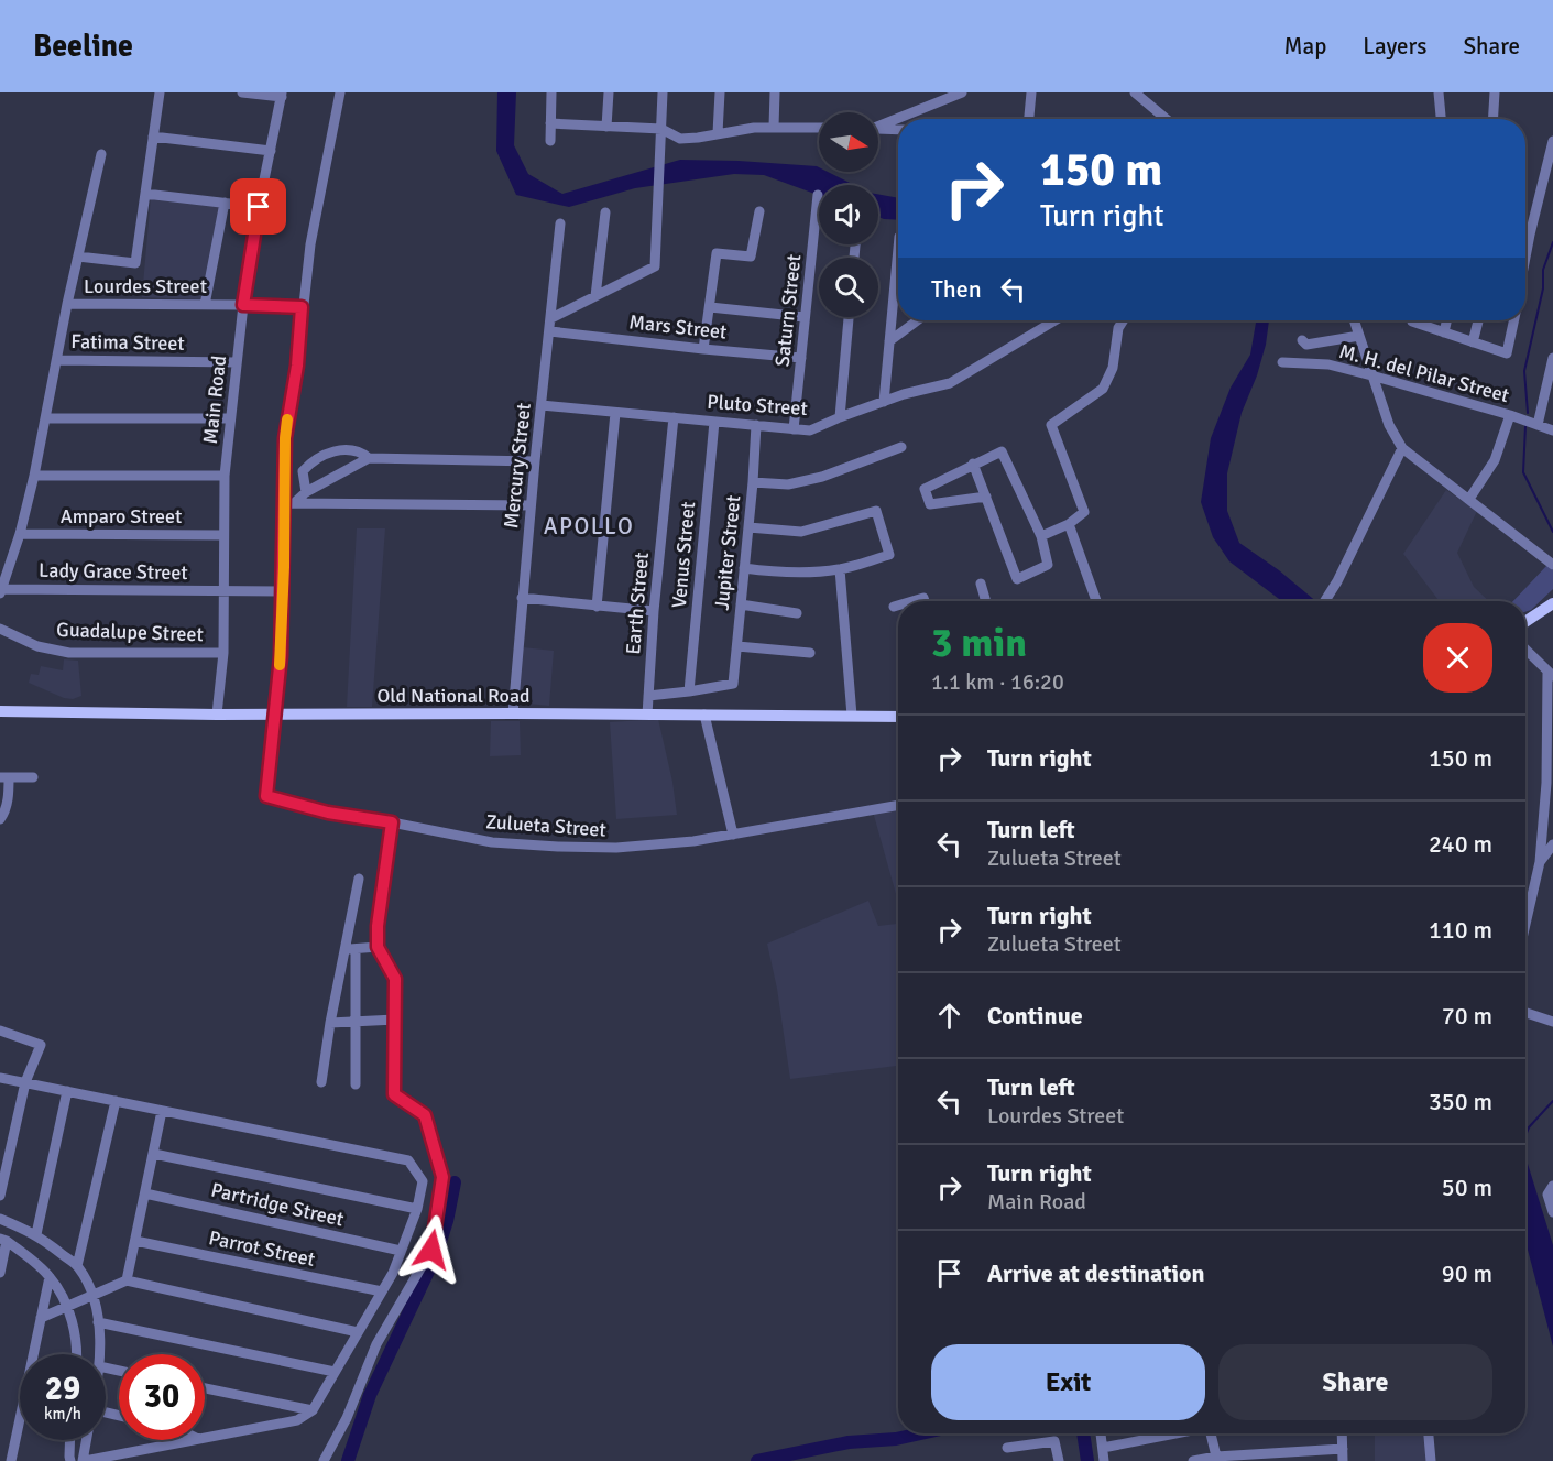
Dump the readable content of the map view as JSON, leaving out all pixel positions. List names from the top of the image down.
{
  "streets": {
    "main road": ["Old National Road"],
    "street": [
      "Lourdes Street",
      "Saturn Street",
      "Mars Street",
      "Fatima Street",
      "M. H. del Pilar Street",
      "Main Road",
      "Pluto Street",
      "Mercury Street",
      "Amparo Street",
      "Jupiter Street",
      "Venus Street",
      "Lady Grace Street",
      "Earth Street",
      "Guadalupe Street",
      "Zulueta Street",
      "Partridge Street",
      "Parrot Street"
    ]
  },
  "crossings": [
    ["Lourdes Street", "Main Road"],
    ["Saturn Street", "Mars Street"],
    ["Saturn Street", "Pluto Street"],
    ["Mars Street", "Mercury Street"],
    ["Fatima Street", "Main Road"],
    ["Main Road", "Amparo Street"],
    ["Main Road", "Lady Grace Street"],
    ["Main Road", "Guadalupe Street"],
    ["Main Road", "Old National Road"],
    ["Pluto Street", "Mercury Street"],
    ["Pluto Street", "Jupiter Street"],
    ["Pluto Street", "Venus Street"],
    ["Pluto Street", "Earth Street"],
    ["Mercury Street", "Old National Road"],
    ["Jupiter Street", "Venus Street"],
    ["Earth Street", "Old National Road"],
    ["Old National Road", "Zulueta Street"]
  ],
  "districts": ["APOLLO"],
  "north": "right",
  "page": {
    "header": "Beeline",
    "nav": ["Map", "Layers", "Share"],
    "turn": ["150 m", "Turn right"],
    "then": "Then",
    "heading": ["3 min", "1.1 km · 16:20"],
    "list": [
      {
        "name": "Turn right",
        "value": "150 m"
      },
      {
        "name": "Turn left",
        "note": "Zulueta Street",
        "value": "240 m"
      },
      {
        "name": "Turn right",
        "note": "Zulueta Street",
        "value": "110 m"
      },
      {
        "name": "Continue",
        "value": "70 m"
      },
      {
        "name": "Turn left",
        "note": "Lourdes Street",
        "value": "350 m"
      },
      {
        "name": "Turn right",
        "note": "Main Road",
        "value": "50 m"
      },
      {
        "name": "Arrive at destination",
        "value": "90 m"
      }
    ],
    "buttons": ["Exit", "Share"],
    "speed": "29 km/h",
    "limit": "30"
  }
}
